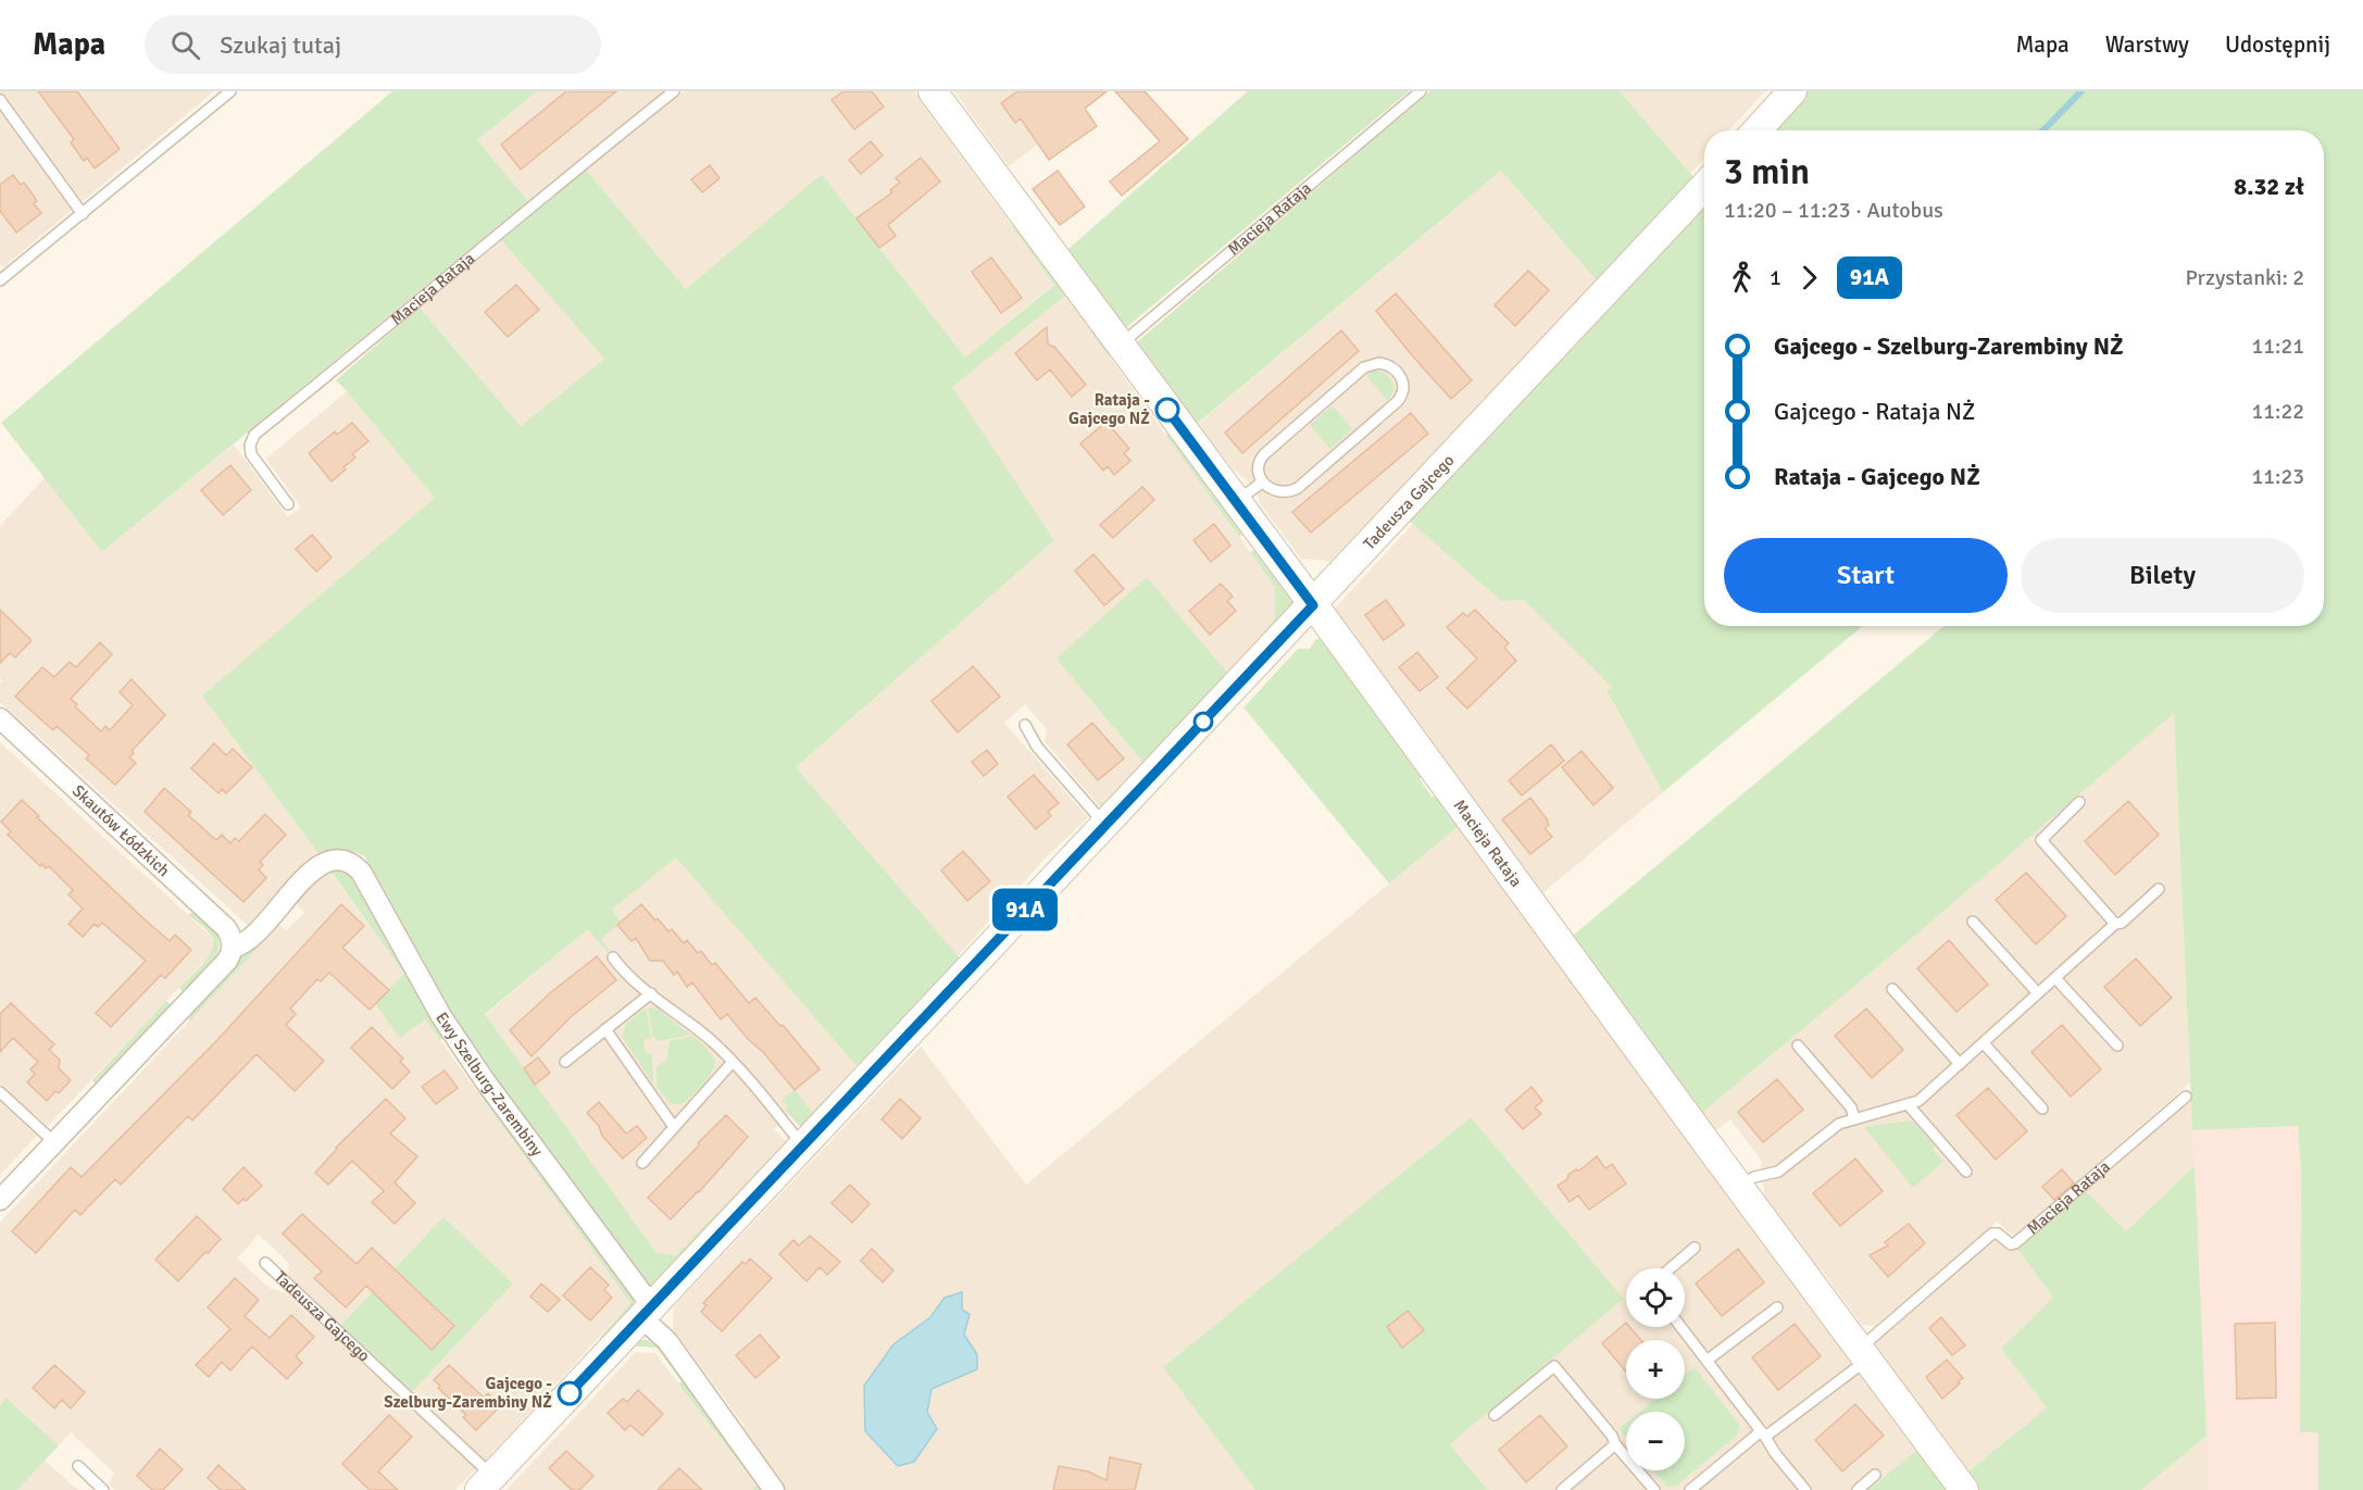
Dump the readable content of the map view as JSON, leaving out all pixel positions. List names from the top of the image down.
{
  "streets": {
    "street": [
      "Macieja Rataja",
      "Tadeusza Gajcego",
      "Skautów Łódzkich",
      "Ewy Szelburg-Zarembiny"
    ]
  },
  "crossings": [
    ["Macieja Rataja", "Tadeusza Gajcego"],
    ["Tadeusza Gajcego", "Ewy Szelburg-Zarembiny"],
    ["Skautów Łódzkich", "Ewy Szelburg-Zarembiny"]
  ],
  "places": ["Rataja - Gajcego NŻ", "Gajcego - Szelburg-Zarembiny NŻ"],
  "lines": ["bus line 91A"],
  "page": {
    "header": "Mapa",
    "search": "Szukaj tutaj",
    "nav": ["Mapa", "Warstwy", "Udostępnij"],
    "on_map": "91A",
    "heading": ["3 min", "11:20 – 11:23 · Autobus", "8.32 zł"],
    "legs": ["1", "91A", "Przystanki: 2"],
    "list": [
      {
        "name": "Gajcego - Szelburg-Zarembiny NŻ",
        "value": "11:21"
      },
      {
        "name": "Gajcego - Rataja NŻ",
        "value": "11:22"
      },
      {
        "name": "Rataja - Gajcego NŻ",
        "value": "11:23"
      }
    ],
    "buttons": ["Start", "Bilety"],
    "map_buttons": ["+", "−"]
  }
}
